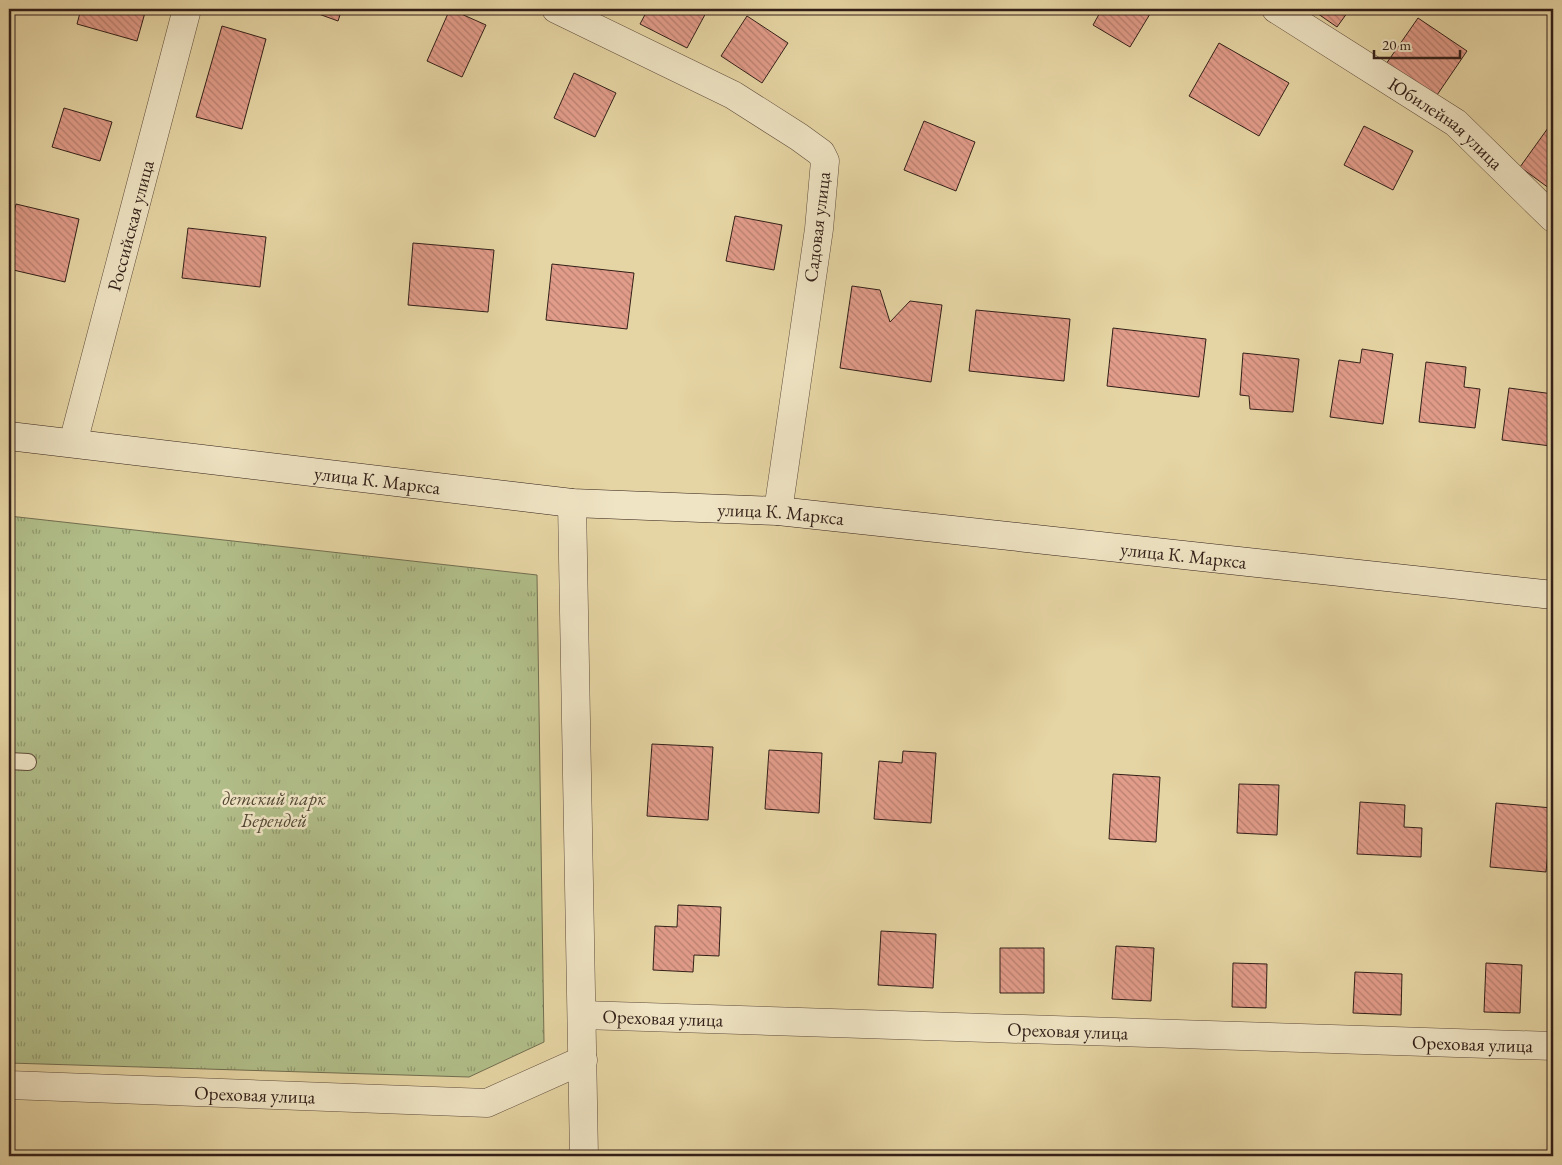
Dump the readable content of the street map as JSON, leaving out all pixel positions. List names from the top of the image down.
{
  "streets": {
    "street": [
      "Юбилейная улица",
      "Российская улица",
      "Садовая улица",
      "улица К. Маркса",
      "Ореховая улица"
    ]
  },
  "crossings": [
    ["Российская улица", "улица К. Маркса"],
    ["Садовая улица", "улица К. Маркса"]
  ],
  "parks": ["детский парк Берендей"],
  "scale_bar": "20 m"
}
